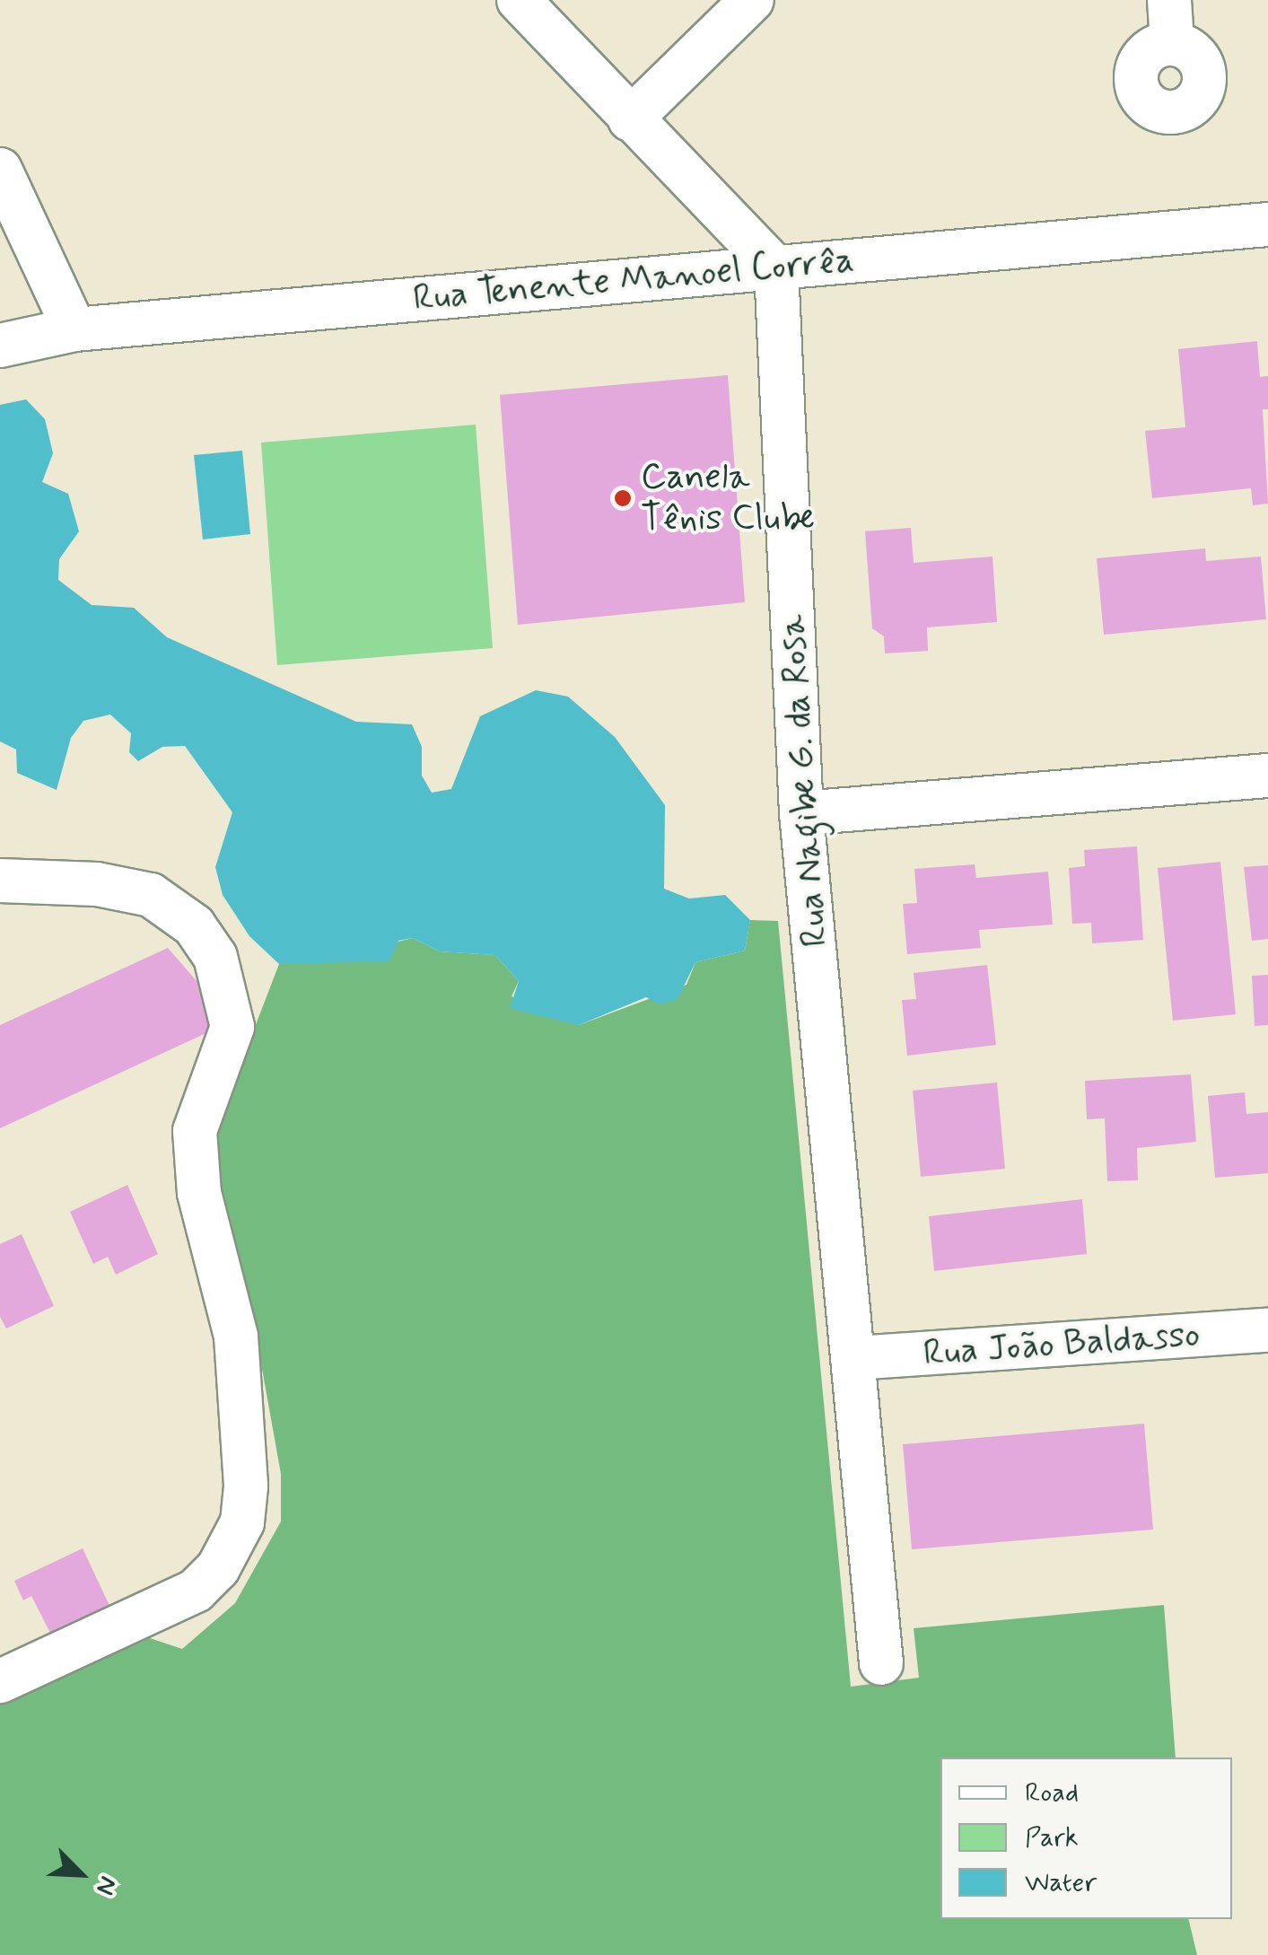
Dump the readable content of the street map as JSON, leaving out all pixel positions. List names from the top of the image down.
{
  "streets": {
    "street": ["Rua Tenente Manoel Corrêa", "Rua Nagibe G. da Rosa", "Rua João Baldasso"]
  },
  "crossings": [
    ["Rua Tenente Manoel Corrêa", "Rua Nagibe G. da Rosa"],
    ["Rua Nagibe G. da Rosa", "Rua João Baldasso"]
  ],
  "places": ["Canela Tênis Clube"],
  "legend": ["Road", "Park", "Water"],
  "north": "bottom right"
}
